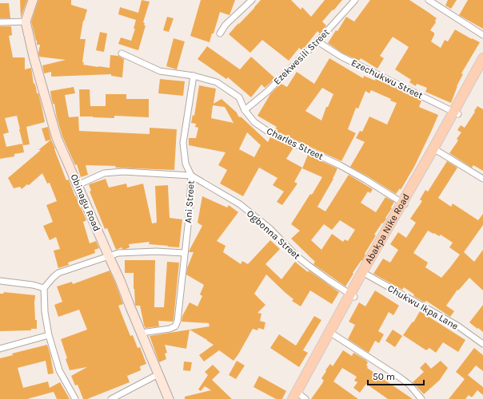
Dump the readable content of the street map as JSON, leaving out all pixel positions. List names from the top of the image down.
{
  "streets": {
    "main road": ["Abakpa Nike Road"],
    "street": [
      "Ezekwesili Street",
      "Ezechukwu Street",
      "Charles Street",
      "Ani Street",
      "Obinagu Road",
      "Ogbonna Street",
      "Chukwu Ikpa Lane"
    ]
  },
  "crossings": [
    ["Ezekwesili Street", "Ezechukwu Street"],
    ["Ezekwesili Street", "Charles Street"],
    ["Ezechukwu Street", "Abakpa Nike Road"],
    ["Charles Street", "Ani Street"],
    ["Charles Street", "Abakpa Nike Road"],
    ["Ani Street", "Obinagu Road"],
    ["Ani Street", "Ogbonna Street"],
    ["Obinagu Road", "Ogbonna Street"],
    ["Abakpa Nike Road", "Ogbonna Street"],
    ["Abakpa Nike Road", "Chukwu Ikpa Lane"]
  ],
  "scale_bar": "50 m"
}
